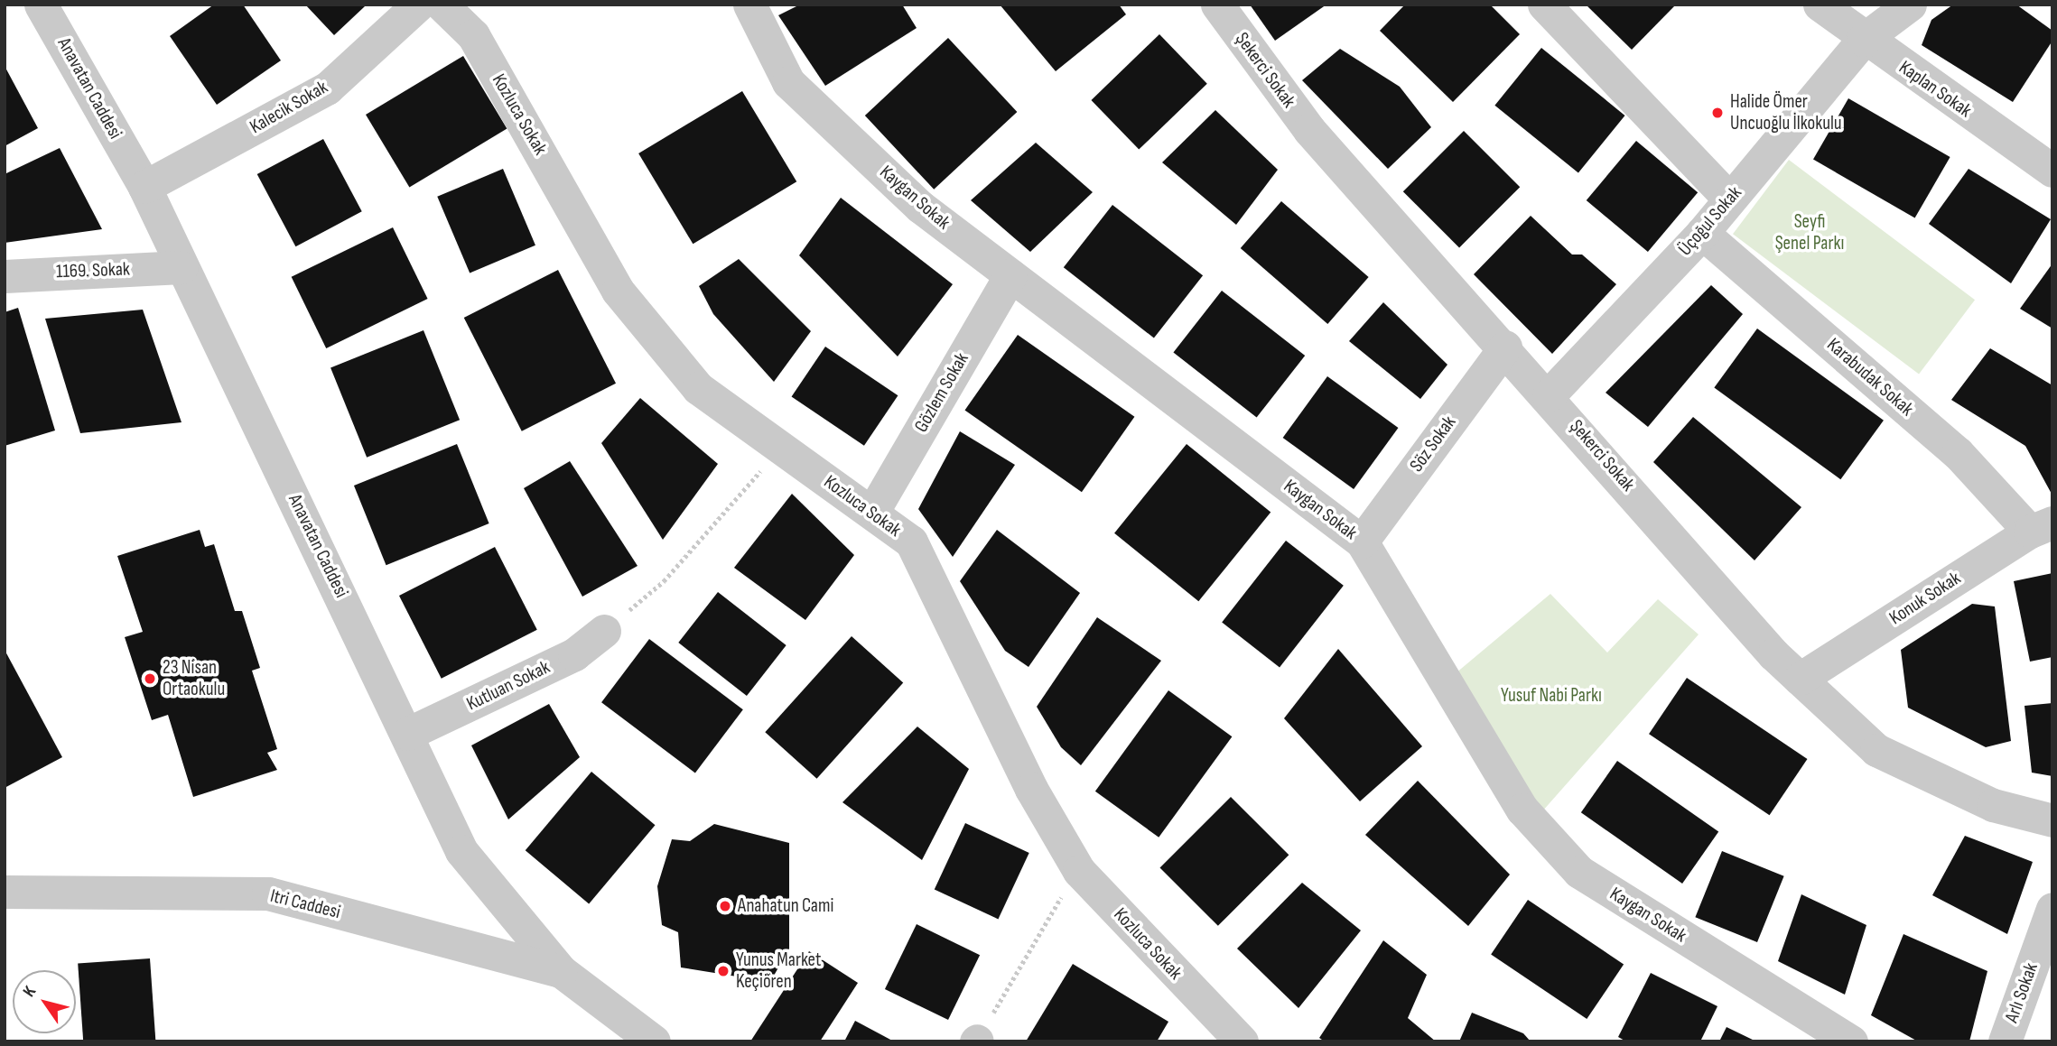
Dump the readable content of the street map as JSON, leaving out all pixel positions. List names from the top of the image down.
{
  "streets": {
    "street": [
      "Şekerci Sokak",
      "Anavatan Caddesi",
      "Kaplan Sokak",
      "Kalecik Sokak",
      "Kozluca Sokak",
      "Kaygan Sokak",
      "Üçoğul Sokak",
      "1169. Sokak",
      "Karabudak Sokak",
      "Gözlem Sokak",
      "Söz Sokak",
      "Konuk Sokak",
      "Kutluan Sokak",
      "Itri Caddesi",
      "Arlı Sokak"
    ]
  },
  "crossings": [
    ["Şekerci Sokak", "Üçoğul Sokak"],
    ["Şekerci Sokak", "Söz Sokak"],
    ["Şekerci Sokak", "Konuk Sokak"],
    ["Anavatan Caddesi", "Kalecik Sokak"],
    ["Anavatan Caddesi", "1169. Sokak"],
    ["Anavatan Caddesi", "Kutluan Sokak"],
    ["Anavatan Caddesi", "Itri Caddesi"],
    ["Kaplan Sokak", "Üçoğul Sokak"],
    ["Kozluca Sokak", "Gözlem Sokak"],
    ["Kaygan Sokak", "Gözlem Sokak"],
    ["Kaygan Sokak", "Söz Sokak"],
    ["Üçoğul Sokak", "Karabudak Sokak"],
    ["Karabudak Sokak", "Konuk Sokak"]
  ],
  "parks": ["Seyfi Şenel Parkı", "Yusuf Nabi Parkı"],
  "places": [
    "Halide Ömer Uncuoğlu İlkokulu",
    "23 Nisan Ortaokulu",
    "Anahatun Cami",
    "Yunus Market Keçiören"
  ],
  "north": "top left"
}
